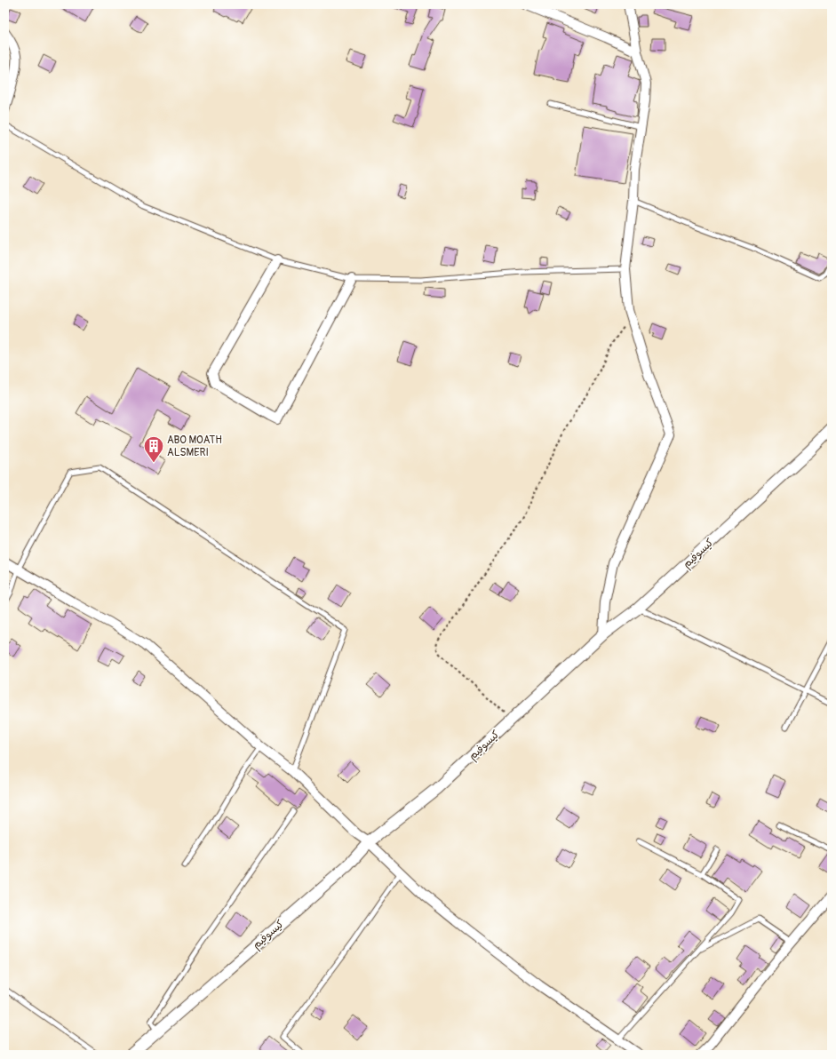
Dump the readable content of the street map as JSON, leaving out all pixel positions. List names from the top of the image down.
{
  "streets": {
    "street": ["كيسوفيم"]
  },
  "places": {
    "building": ["ABO MOATH ALSMERI"]
  }
}
